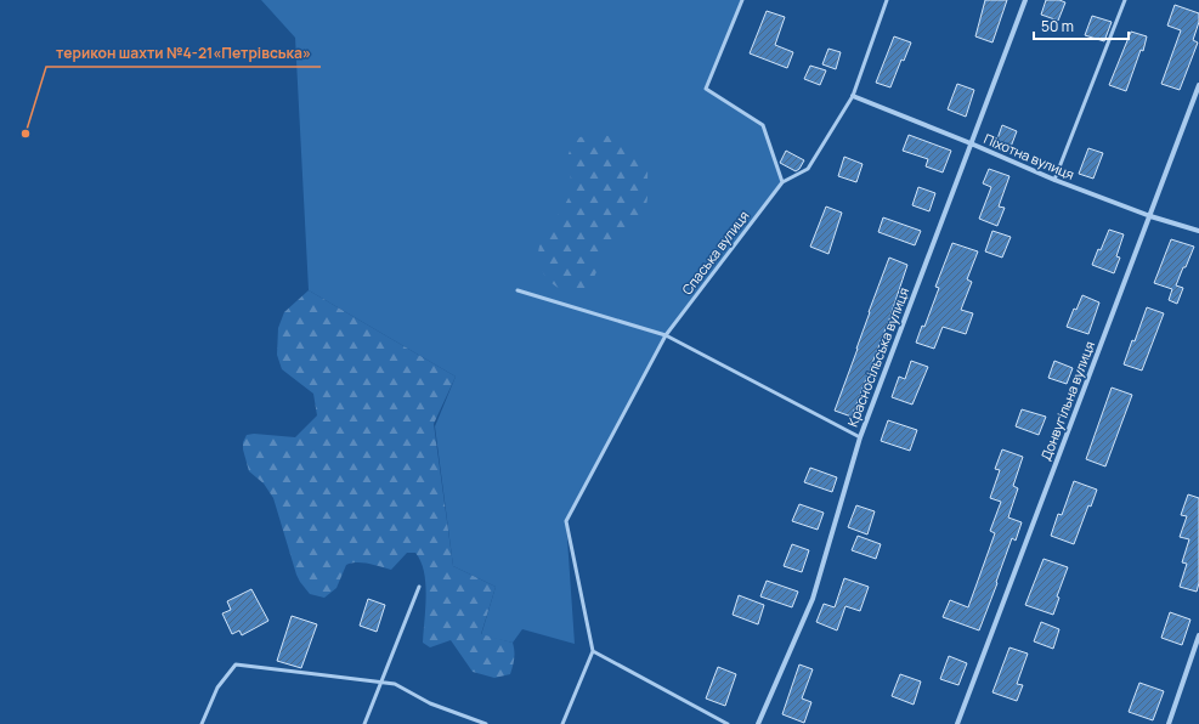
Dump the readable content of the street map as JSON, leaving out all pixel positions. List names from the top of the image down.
{
  "streets": {
    "street": ["Піхотна вулиця", "Красносільська вулиця", "Донвугільна вулиця"],
    "lane": ["Спаська вулиця"]
  },
  "crossings": [
    ["Піхотна вулиця", "Спаська вулиця"],
    ["Піхотна вулиця", "Красносільська вулиця"],
    ["Піхотна вулиця", "Донвугільна вулиця"]
  ],
  "places": ["терикон шахти №4-21«Петрівська»"],
  "scale_bar": "50 m"
}
